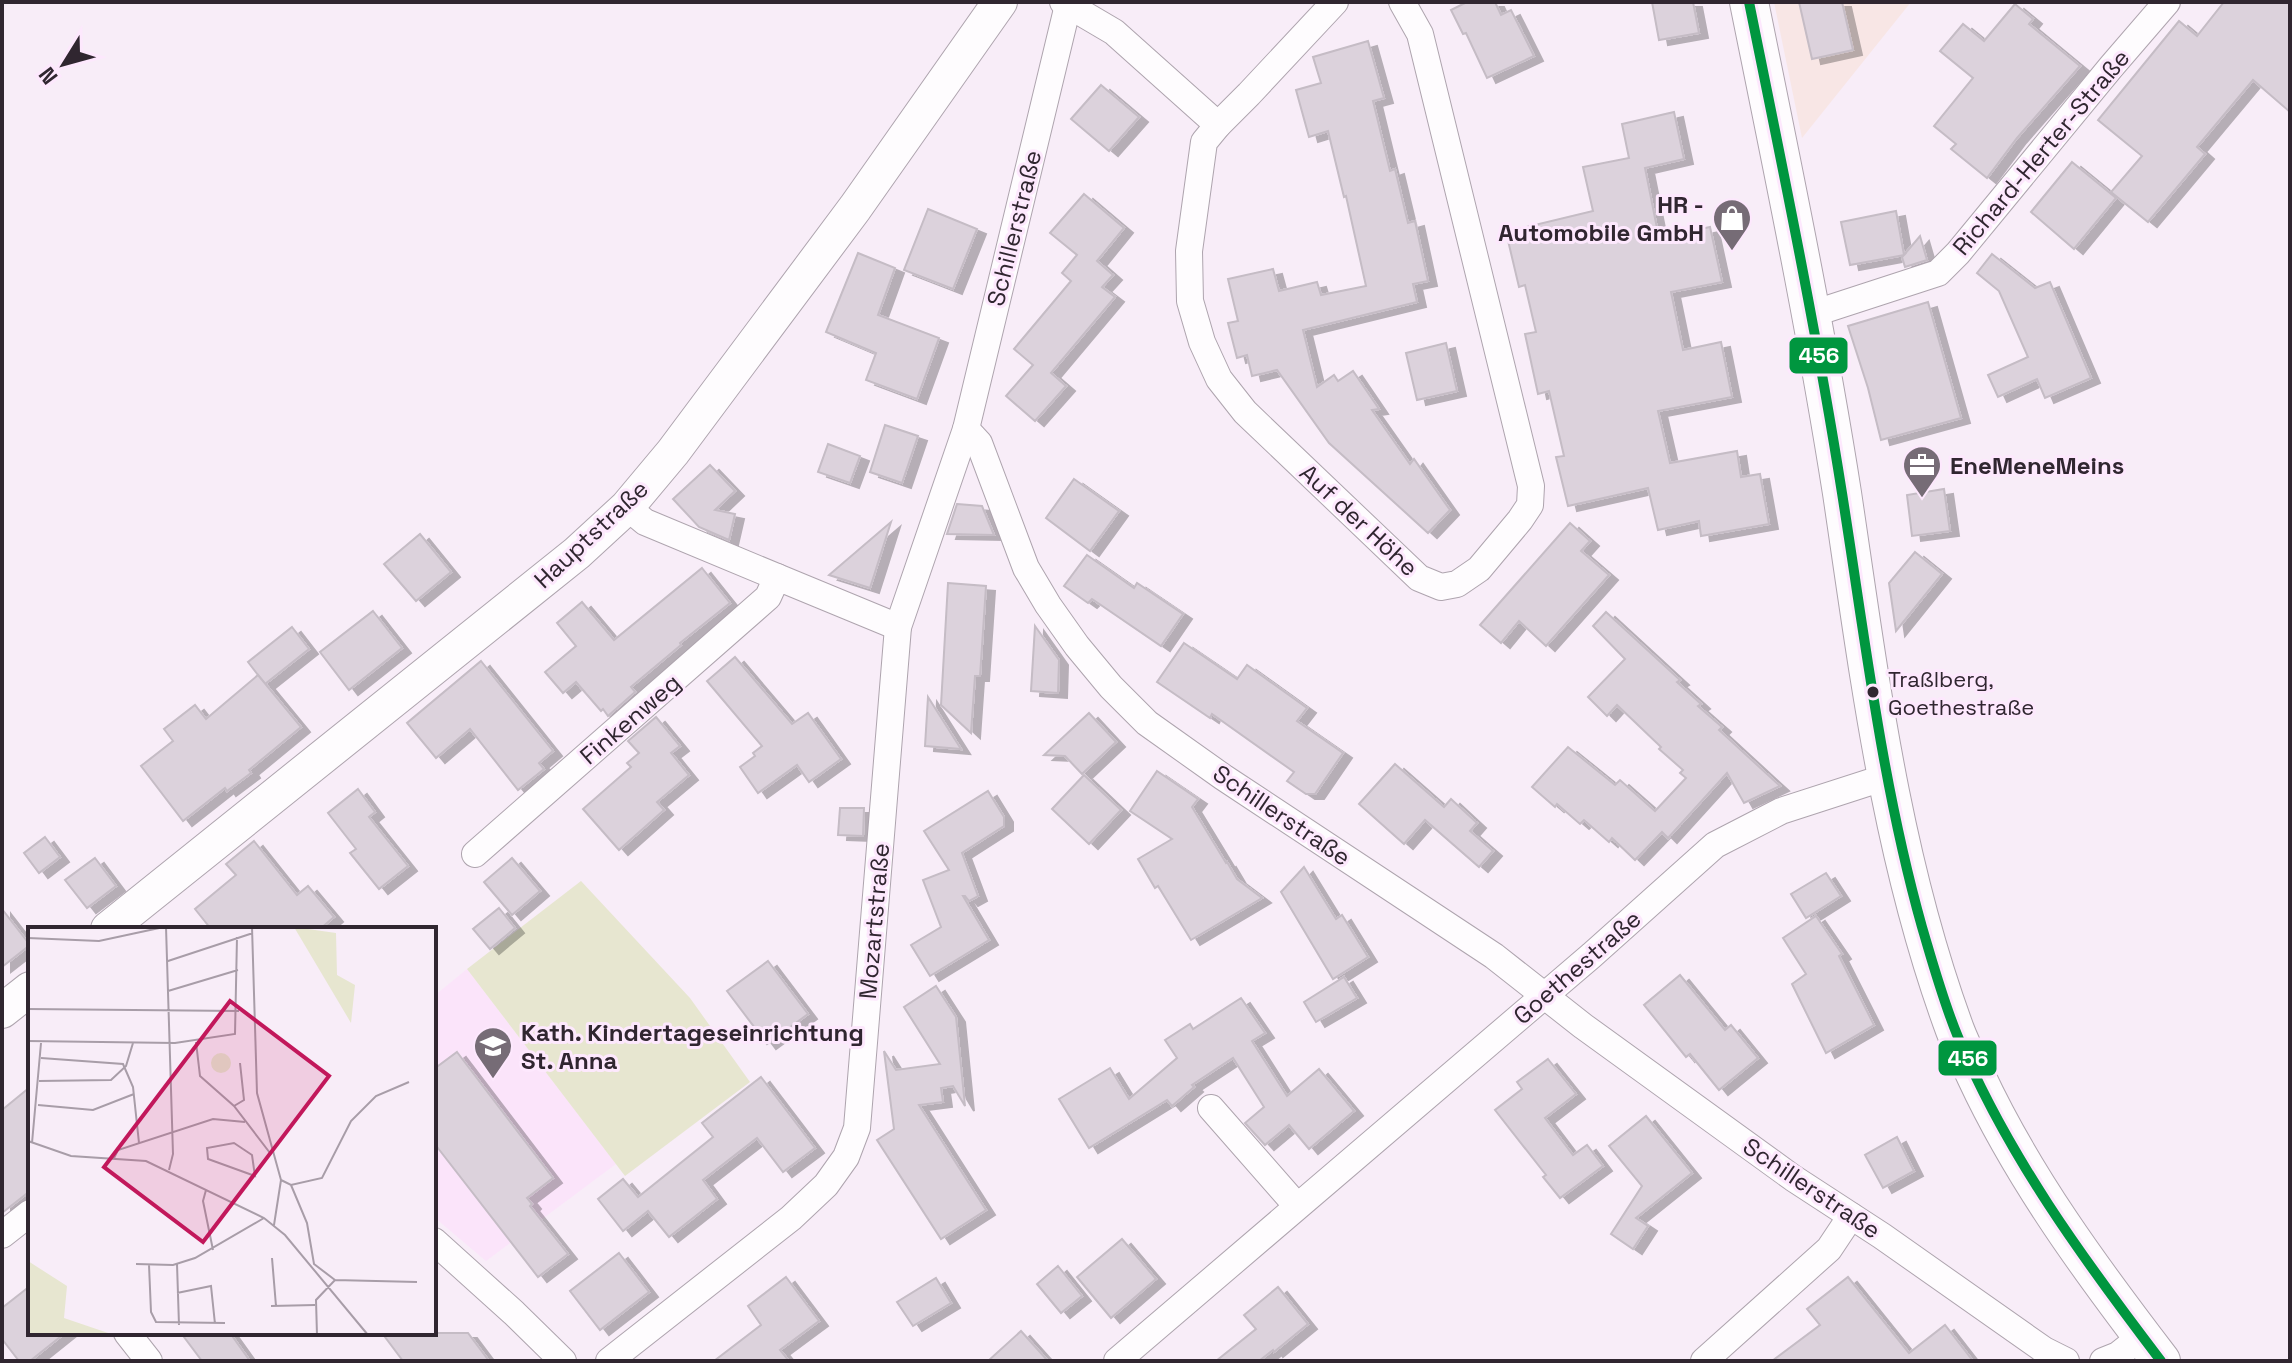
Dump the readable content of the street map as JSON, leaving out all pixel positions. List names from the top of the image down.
{
  "streets": {
    "street": [
      "Richard-Herter-Straße",
      "Schillerstraße",
      "Auf der Höhe",
      "Hauptstraße",
      "Finkenweg",
      "Mozartstraße",
      "Goethestraße"
    ]
  },
  "crossings": [
    ["Schillerstraße", "Mozartstraße"],
    ["Schillerstraße", "Goethestraße"]
  ],
  "places": {
    "shop": ["HR - Automobile GmbH"],
    "office": ["EneMeneMeins"],
    "other": ["Traßlberg, Goethestraße"],
    "school or university": ["Kath. Kindertageseinrichtung St. Anna"]
  },
  "lines": ["transit line 456"],
  "north": "bottom left"
}
